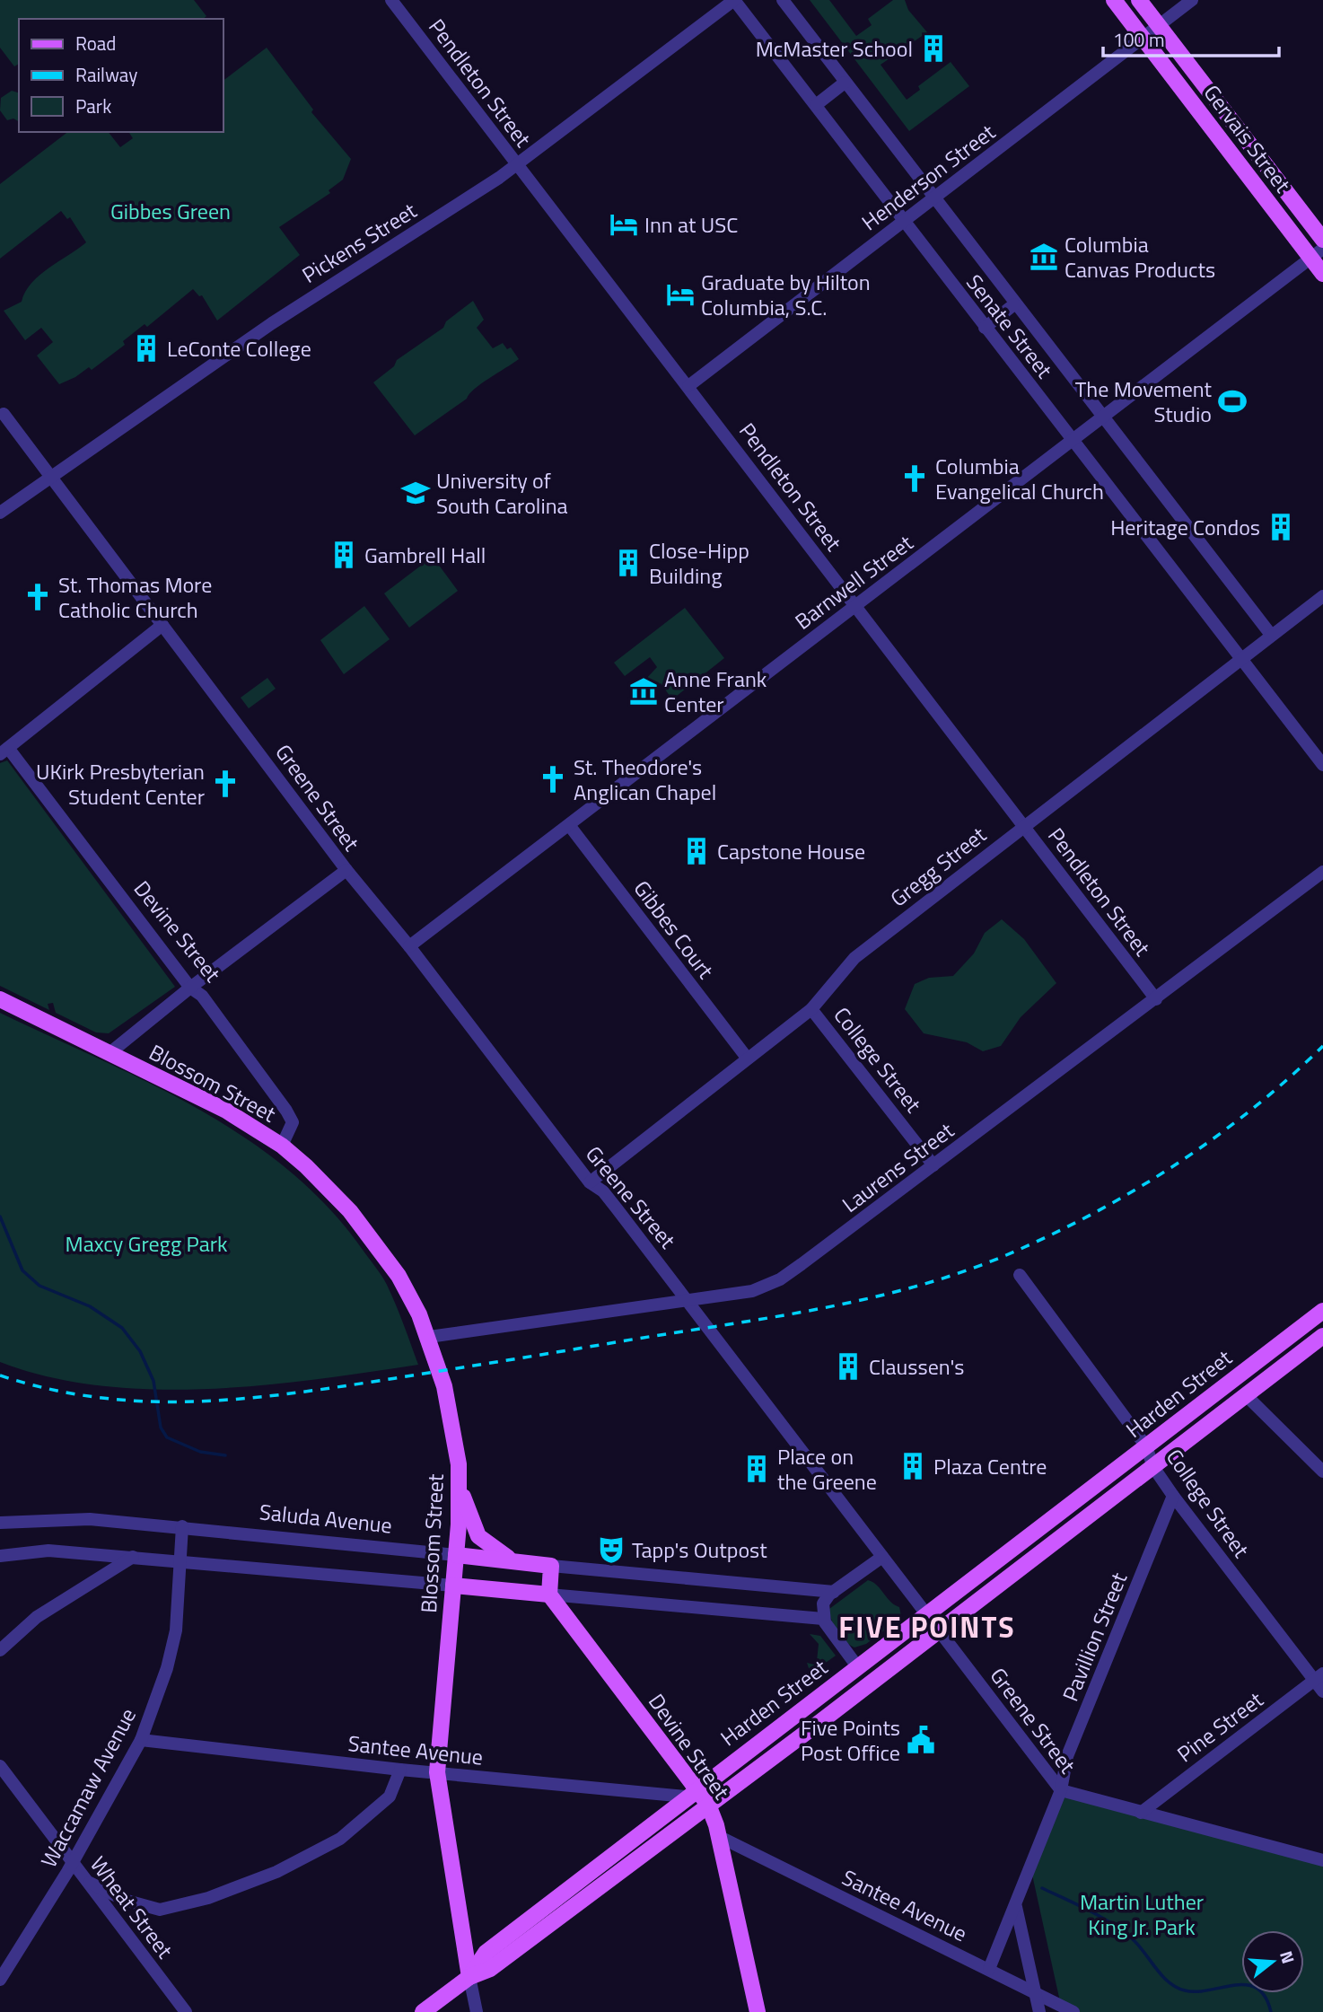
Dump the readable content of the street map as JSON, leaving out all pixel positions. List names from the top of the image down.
{
  "streets": {
    "main road": [
      "Gervais Street",
      "Devine Street",
      "Blossom Street",
      "Harden Street",
      "Saluda Avenue"
    ],
    "street": [
      "Pendleton Street",
      "Henderson Street",
      "Pickens Street",
      "Senate Street",
      "Barnwell Street",
      "Greene Street",
      "Gregg Street",
      "Gibbes Court",
      "College Street",
      "Laurens Street",
      "Pavillion Street",
      "Pine Street",
      "Santee Avenue",
      "Waccamaw Avenue",
      "Wheat Street"
    ]
  },
  "crossings": [
    ["Pendleton Street", "Henderson Street"],
    ["Pendleton Street", "Pickens Street"],
    ["Pendleton Street", "Barnwell Street"],
    ["Pendleton Street", "Gregg Street"],
    ["Pendleton Street", "Laurens Street"],
    ["Gervais Street", "Henderson Street"],
    ["Gervais Street", "Barnwell Street"],
    ["Henderson Street", "Senate Street"],
    ["Pickens Street", "Senate Street"],
    ["Pickens Street", "Greene Street"],
    ["Senate Street", "Barnwell Street"],
    ["Senate Street", "Gregg Street"],
    ["Barnwell Street", "Greene Street"],
    ["Barnwell Street", "Gibbes Court"],
    ["Greene Street", "Gregg Street"],
    ["Greene Street", "Laurens Street"],
    ["Greene Street", "Harden Street"],
    ["Greene Street", "Pavillion Street"],
    ["Greene Street", "Pine Street"],
    ["Gregg Street", "Gibbes Court"],
    ["Gregg Street", "College Street"],
    ["Devine Street", "Blossom Street"],
    ["Devine Street", "Harden Street"],
    ["Devine Street", "Santee Avenue"],
    ["College Street", "Laurens Street"],
    ["College Street", "Harden Street"],
    ["College Street", "Pavillion Street"],
    ["College Street", "Pine Street"],
    ["Blossom Street", "Laurens Street"],
    ["Blossom Street", "Harden Street"],
    ["Blossom Street", "Saluda Avenue"],
    ["Blossom Street", "Santee Avenue"],
    ["Harden Street", "Santee Avenue"],
    ["Saluda Avenue", "Waccamaw Avenue"],
    ["Pavillion Street", "Santee Avenue"],
    ["Santee Avenue", "Waccamaw Avenue"],
    ["Waccamaw Avenue", "Wheat Street"]
  ],
  "districts": ["FIVE POINTS"],
  "parks": ["Gibbes Green", "Maxcy Gregg Park", "Martin Luther King Jr. Park"],
  "places": {
    "building": [
      "McMaster School",
      "LeConte College",
      "Heritage Condos",
      "Gambrell Hall",
      "Close-Hipp Building",
      "Capstone House",
      "Claussen's",
      "Plaza Centre",
      "Place on the Greene"
    ],
    "hotel": ["Inn at USC", "Graduate by Hilton Columbia, S.C."],
    "museum": ["Columbia Canvas Products", "Anne Frank Center"],
    "sports": ["The Movement Studio"],
    "church": [
      "Columbia Evangelical Church",
      "St. Thomas More Catholic Church",
      "St. Theodore's Anglican Chapel",
      "UKirk Presbyterian Student Center"
    ],
    "school or university": ["University of South Carolina"],
    "theatre": ["Tapp's Outpost"],
    "public building": ["Five Points Post Office"]
  },
  "legend": ["Road", "Railway", "Park"],
  "scale_bar": "100 m",
  "north": "right"
}
